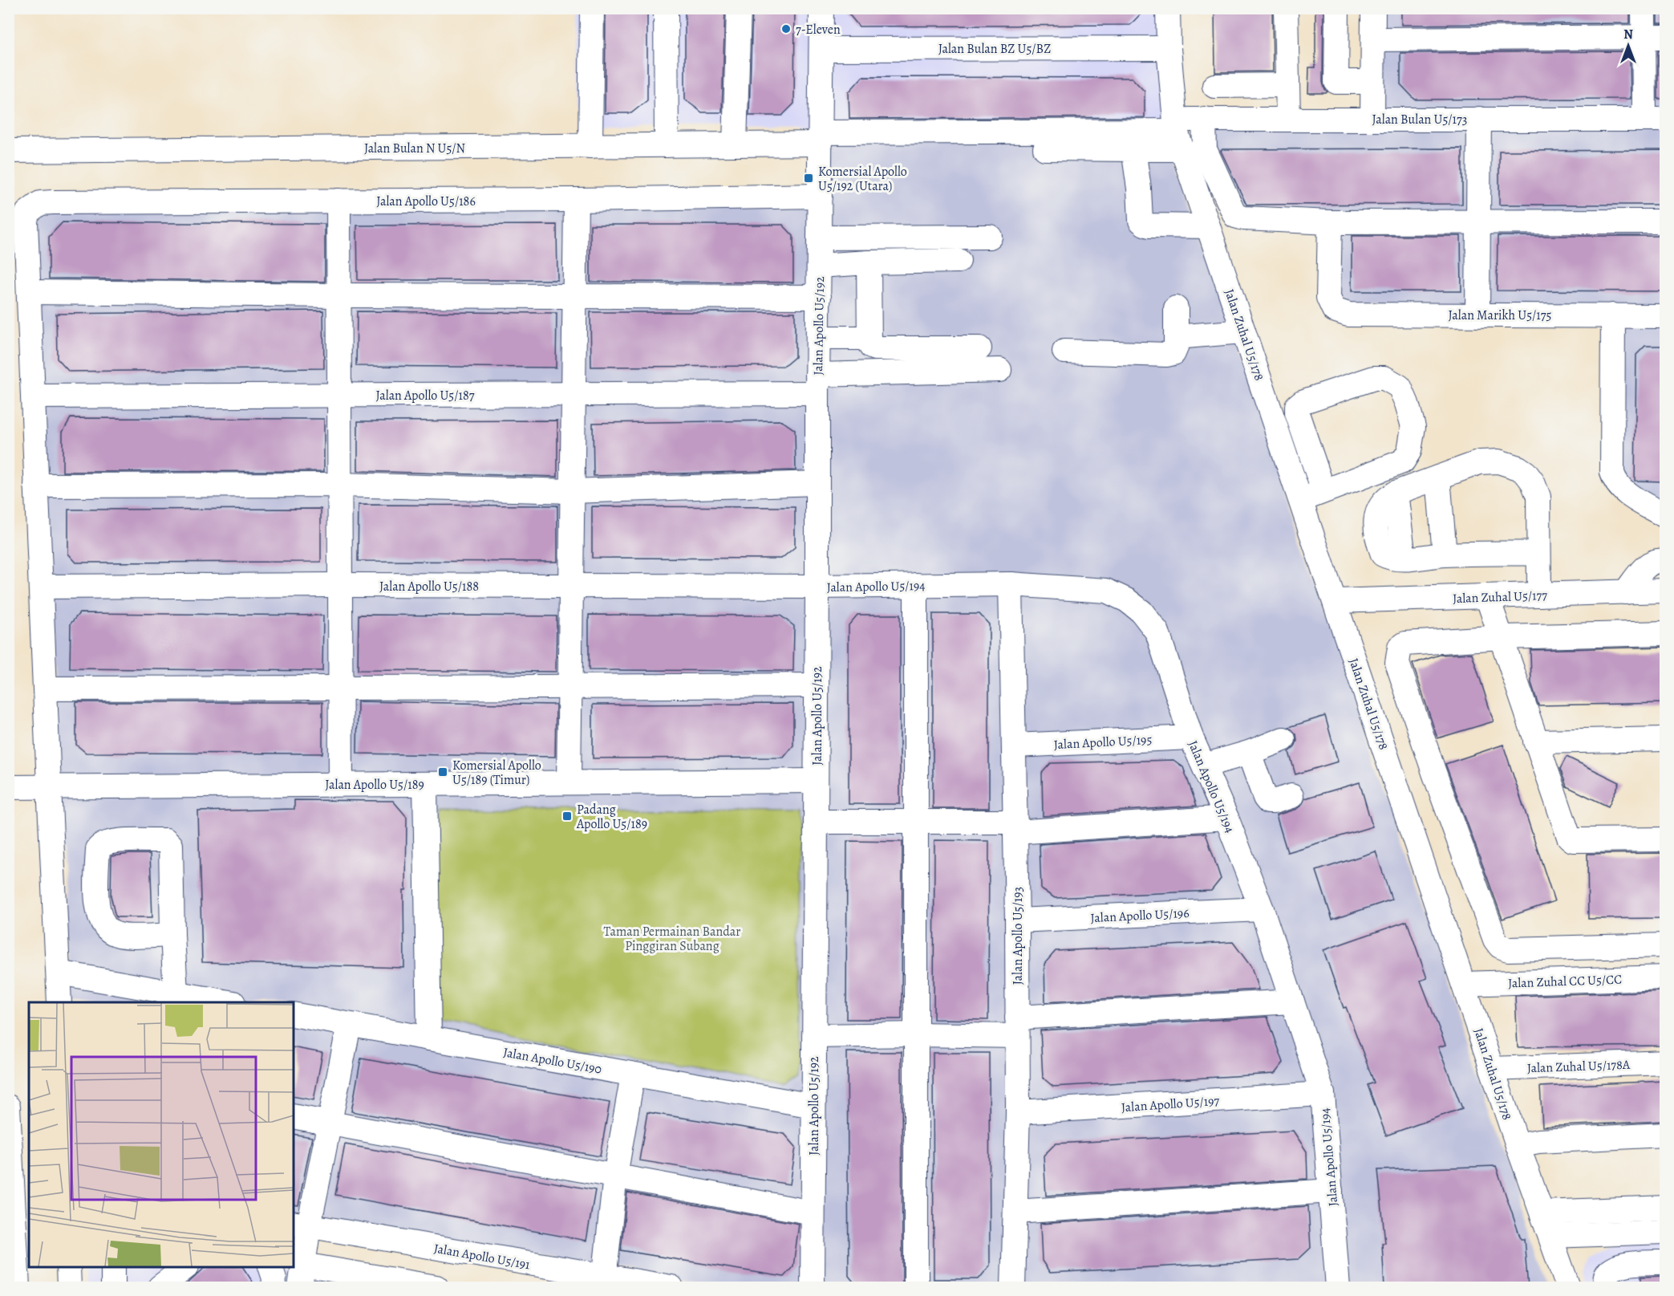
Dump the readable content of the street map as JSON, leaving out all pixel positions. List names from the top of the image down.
{
  "streets": {
    "street": [
      "Jalan Bulan BZ U5/BZ",
      "Jalan Bulan U5/173",
      "Jalan Bulan N U5/N",
      "Jalan Apollo U5/186",
      "Jalan Marikh U5/175",
      "Jalan Apollo U5/192",
      "Jalan Zuhal U5/178",
      "Jalan Apollo U5/187",
      "Jalan Apollo U5/188",
      "Jalan Apollo U5/194",
      "Jalan Zuhal U5/177",
      "Jalan Apollo U5/195",
      "Jalan Apollo U5/189",
      "Jalan Apollo U5/196",
      "Jalan Apollo U5/193",
      "Jalan Zuhal CC U5/CC",
      "Jalan Apollo U5/190",
      "Jalan Zuhal U5/178A",
      "Jalan Apollo U5/197",
      "Jalan Apollo U5/191"
    ]
  },
  "crossings": [
    ["Jalan Bulan BZ U5/BZ", "Jalan Apollo U5/192"],
    ["Jalan Bulan BZ U5/BZ", "Jalan Zuhal U5/178"],
    ["Jalan Bulan U5/173", "Jalan Bulan N U5/N"],
    ["Jalan Bulan U5/173", "Jalan Zuhal U5/178"],
    ["Jalan Bulan N U5/N", "Jalan Apollo U5/192"],
    ["Jalan Bulan N U5/N", "Jalan Zuhal U5/178"],
    ["Jalan Apollo U5/186", "Jalan Apollo U5/192"],
    ["Jalan Apollo U5/192", "Jalan Apollo U5/187"],
    ["Jalan Apollo U5/192", "Jalan Apollo U5/188"],
    ["Jalan Apollo U5/192", "Jalan Apollo U5/194"],
    ["Jalan Apollo U5/192", "Jalan Apollo U5/189"],
    ["Jalan Apollo U5/192", "Jalan Apollo U5/190"],
    ["Jalan Zuhal U5/178", "Jalan Zuhal U5/177"],
    ["Jalan Zuhal U5/178", "Jalan Zuhal CC U5/CC"],
    ["Jalan Zuhal U5/178", "Jalan Zuhal U5/178A"],
    ["Jalan Apollo U5/188", "Jalan Apollo U5/194"],
    ["Jalan Apollo U5/194", "Jalan Apollo U5/195"],
    ["Jalan Apollo U5/194", "Jalan Apollo U5/196"],
    ["Jalan Apollo U5/194", "Jalan Apollo U5/193"],
    ["Jalan Apollo U5/194", "Jalan Apollo U5/197"],
    ["Jalan Apollo U5/195", "Jalan Apollo U5/193"],
    ["Jalan Apollo U5/196", "Jalan Apollo U5/193"],
    ["Jalan Apollo U5/193", "Jalan Apollo U5/197"]
  ],
  "parks": ["Taman Permainan Bandar Pinggiran Subang"],
  "places": {
    "other": ["7-Eleven"],
    "transit": ["Komersial Apollo U5/192 (Utara)", "Komersial Apollo U5/189 (Timur)", "Padang Apollo U5/189"]
  },
  "north": "top"
}
